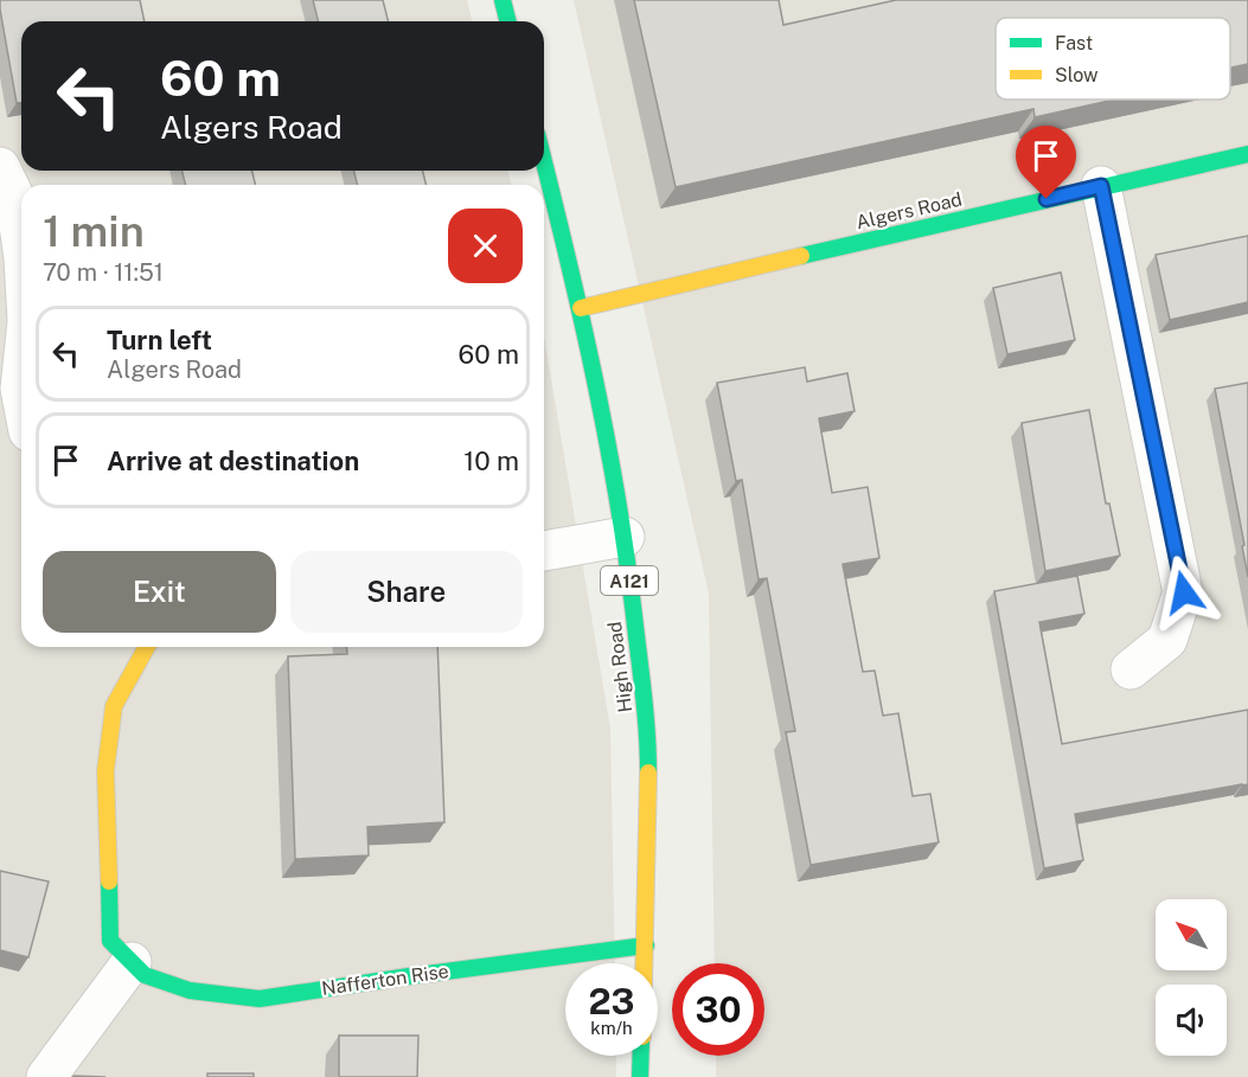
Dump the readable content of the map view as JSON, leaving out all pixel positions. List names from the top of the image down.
{
  "streets": {
    "street": [
      "Algers Road",
      "A121",
      "High Road",
      "Nafferton Rise"
    ]
  },
  "crossings": [
    ["Algers Road", "High Road"],
    ["High Road", "Nafferton Rise"]
  ],
  "legend": ["Fast", "Slow"],
  "north": "top left",
  "page": {
    "turn": ["60 m", "Algers Road"],
    "heading": ["1 min", "70 m · 11:51"],
    "list": [
      {
        "name": "Turn left",
        "note": "Algers Road",
        "value": "60 m"
      },
      {
        "name": "Arrive at destination",
        "value": "10 m"
      }
    ],
    "buttons": ["Exit", "Share"],
    "speed": "23 km/h",
    "limit": "30"
  }
}
